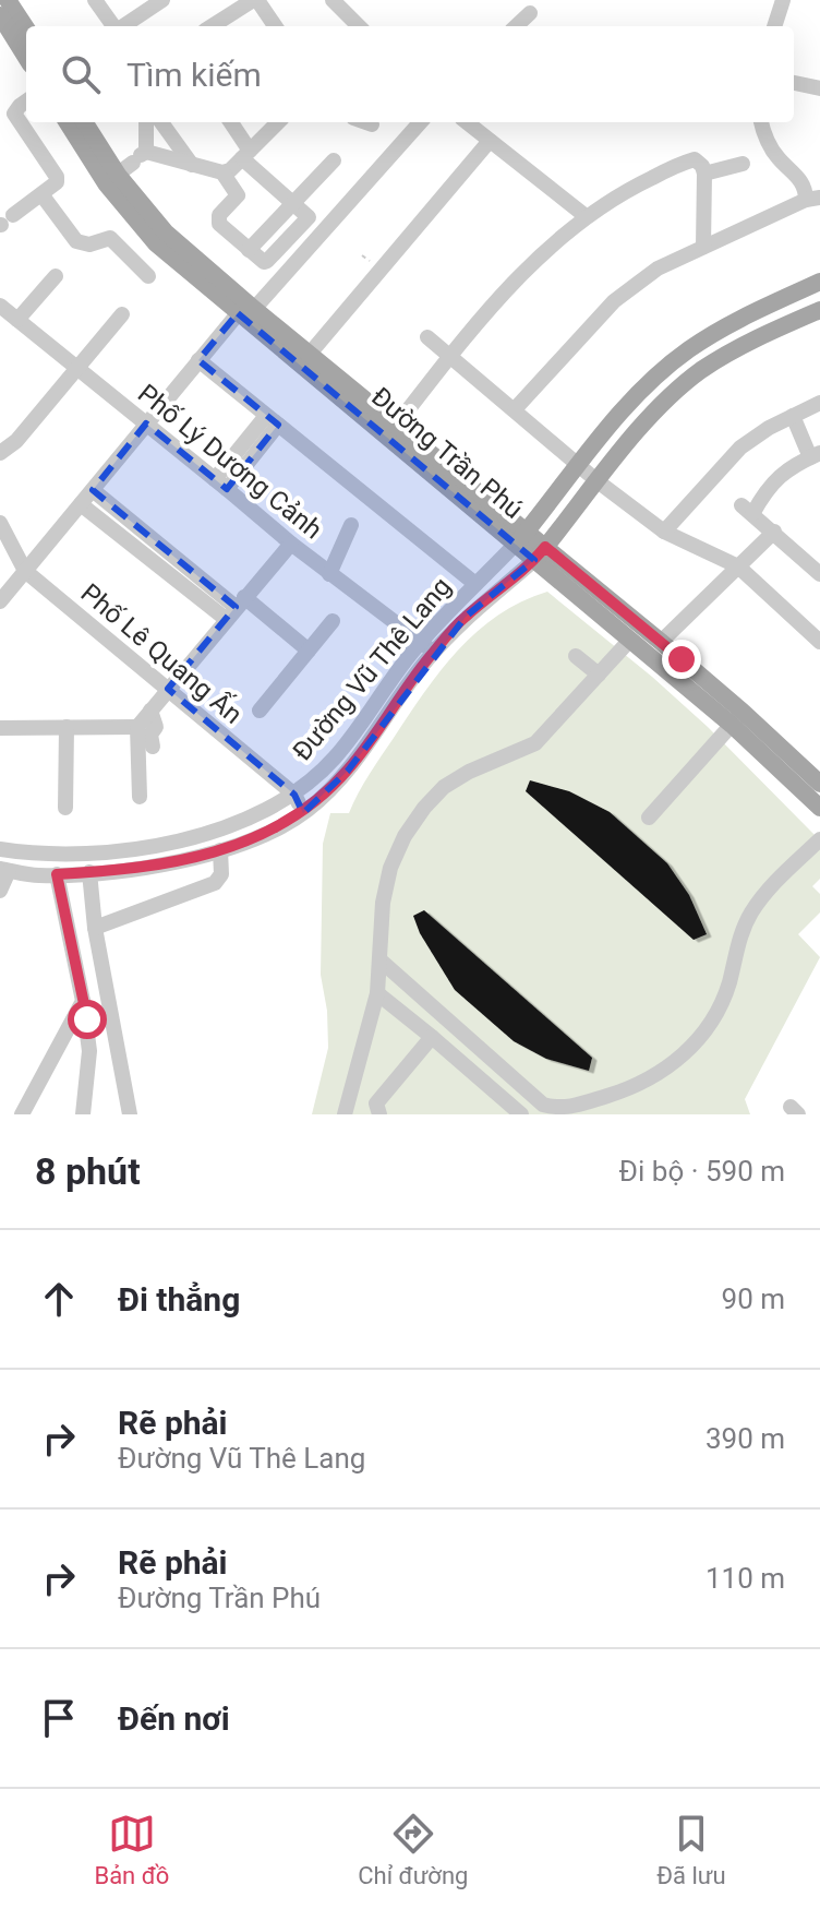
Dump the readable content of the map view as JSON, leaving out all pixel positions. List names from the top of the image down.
{
  "streets": {
    "main road": ["Đường Trần Phú"],
    "street": ["Phố Lý Dương Cảnh", "Phố Lê Quang Ấn", "Đường Vũ Thê Lang"]
  },
  "crossings": [
    ["Đường Trần Phú", "Đường Vũ Thê Lang"],
    ["Phố Lý Dương Cảnh", "Đường Vũ Thê Lang"],
    ["Phố Lê Quang Ấn", "Đường Vũ Thê Lang"]
  ],
  "page": {
    "search": "Tìm kiếm",
    "heading": ["8 phút", "Đi bộ · 590 m"],
    "list": [
      ["Đi thẳng", "90 m"],
      ["Rẽ phải", "Đường Vũ Thê Lang", "390 m"],
      ["Rẽ phải", "Đường Trần Phú", "110 m"],
      "Đến nơi"
    ],
    "nav": ["Bản đồ", "Chỉ đường", "Đã lưu"]
  }
}
